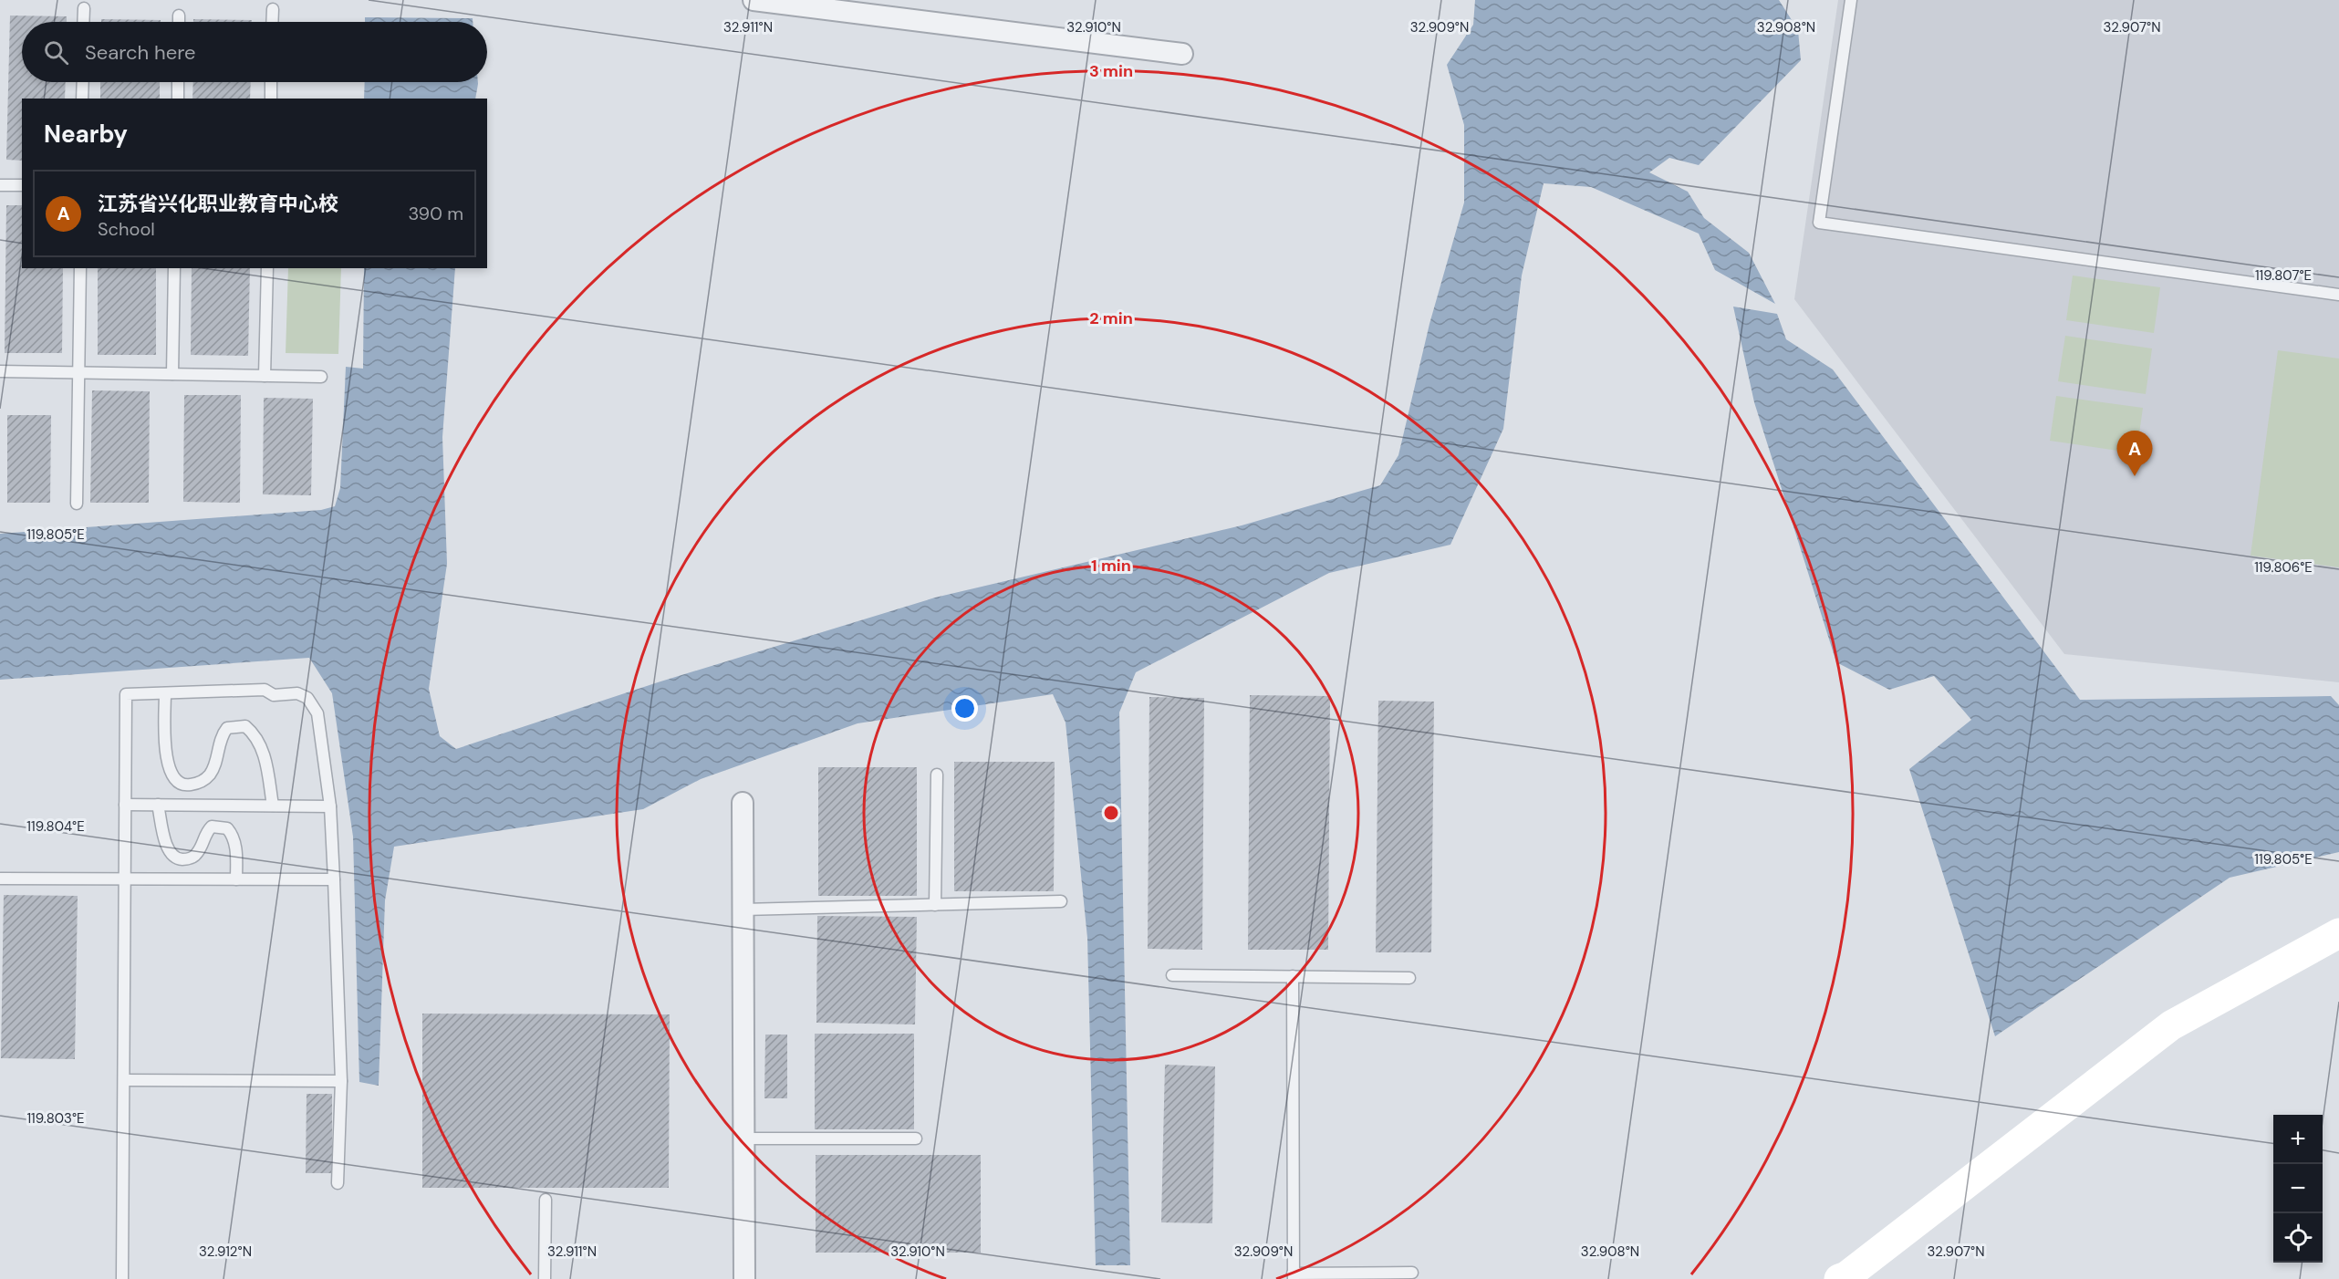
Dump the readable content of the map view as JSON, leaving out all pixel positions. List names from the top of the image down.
{
  "page": {
    "search": "Search here",
    "heading": "Nearby",
    "list": [
      {
        "mark": "A",
        "name": "江苏省兴化职业教育中心校",
        "note": "School",
        "value": "390 m"
      }
    ],
    "pins": "A",
    "map_buttons": ["+", "−"]
  },
  "coordinates": [
    "32.911°N",
    "32.910°N",
    "32.909°N",
    "32.908°N",
    "32.907°N",
    "119.807°E",
    "119.805°E",
    "119.806°E",
    "119.804°E",
    "119.803°E",
    "32.912°N"
  ],
  "rings": ["3 min", "2 min", "1 min"]
}
